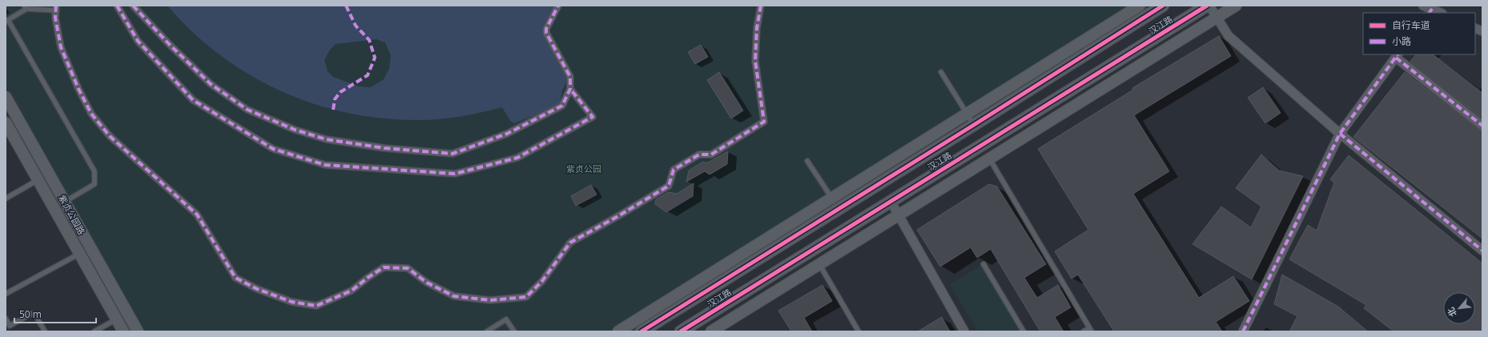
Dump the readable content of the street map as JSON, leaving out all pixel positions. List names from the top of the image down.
{
  "streets": {
    "main road": ["汉江路"],
    "street": ["紫贞公园路"]
  },
  "parks": ["紫贞公园"],
  "legend": ["自行车道", "小路"],
  "scale_bar": "50 m",
  "north": "bottom left"
}
